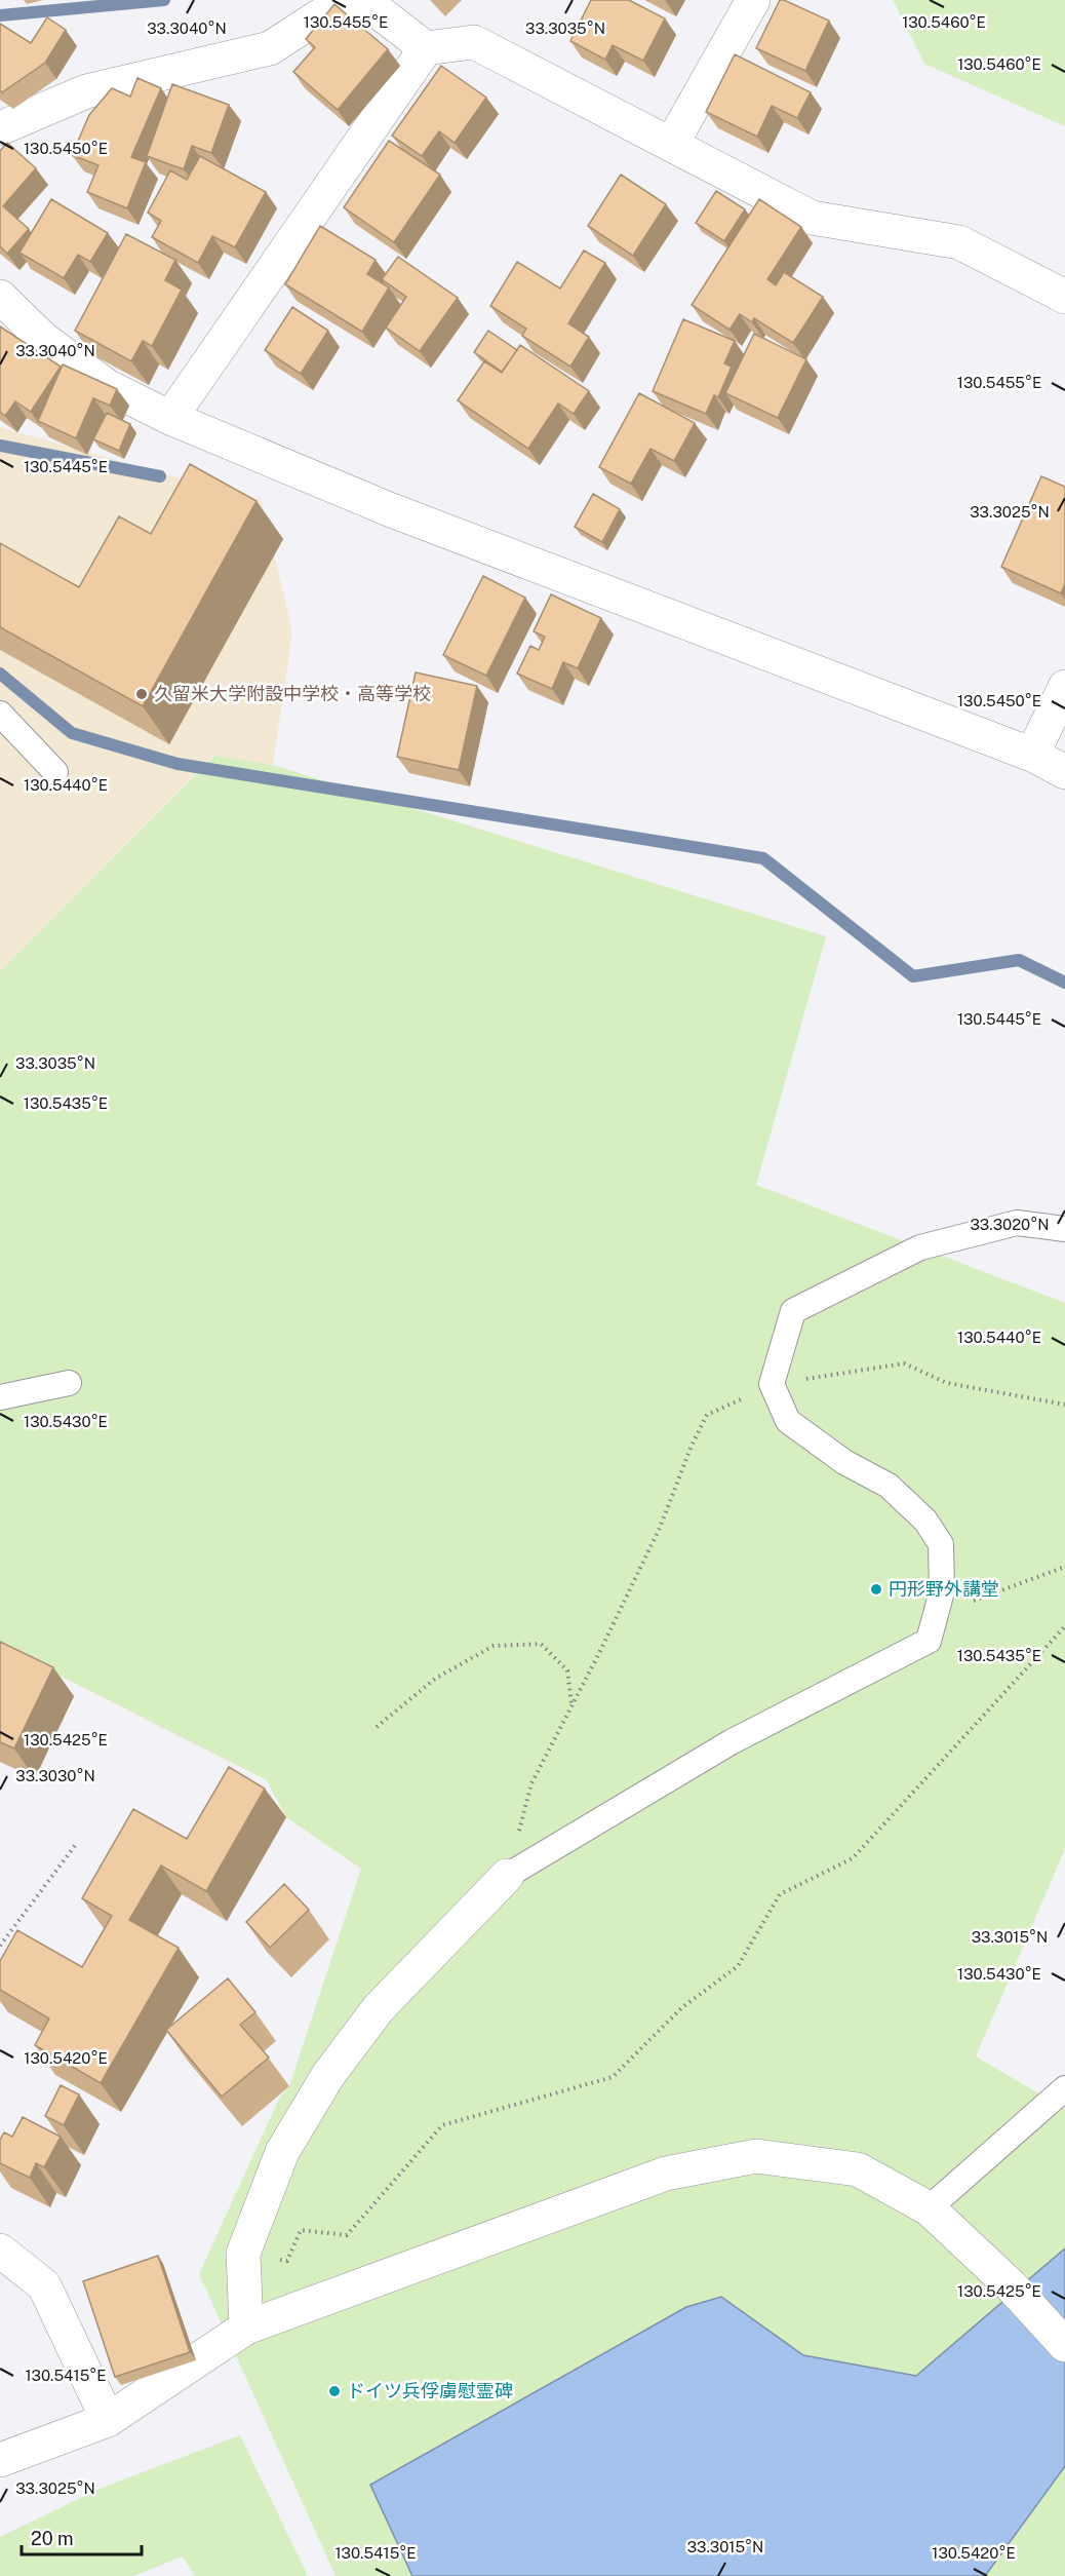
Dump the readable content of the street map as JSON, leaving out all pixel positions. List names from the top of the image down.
{
  "places": ["久留米大学附設中学校・高等学校", "円形野外講堂", "ドイツ兵俘虜慰霊碑"],
  "scale_bar": "20 m",
  "coordinates": [
    "130.5455°E",
    "130.5460°E",
    "33.3040°N",
    "33.3035°N",
    "130.5450°E",
    "130.5445°E",
    "33.3025°N",
    "130.5440°E",
    "130.5435°E",
    "33.3020°N",
    "130.5430°E",
    "130.5425°E",
    "33.3030°N",
    "33.3015°N",
    "130.5420°E",
    "130.5415°E"
  ]
}
